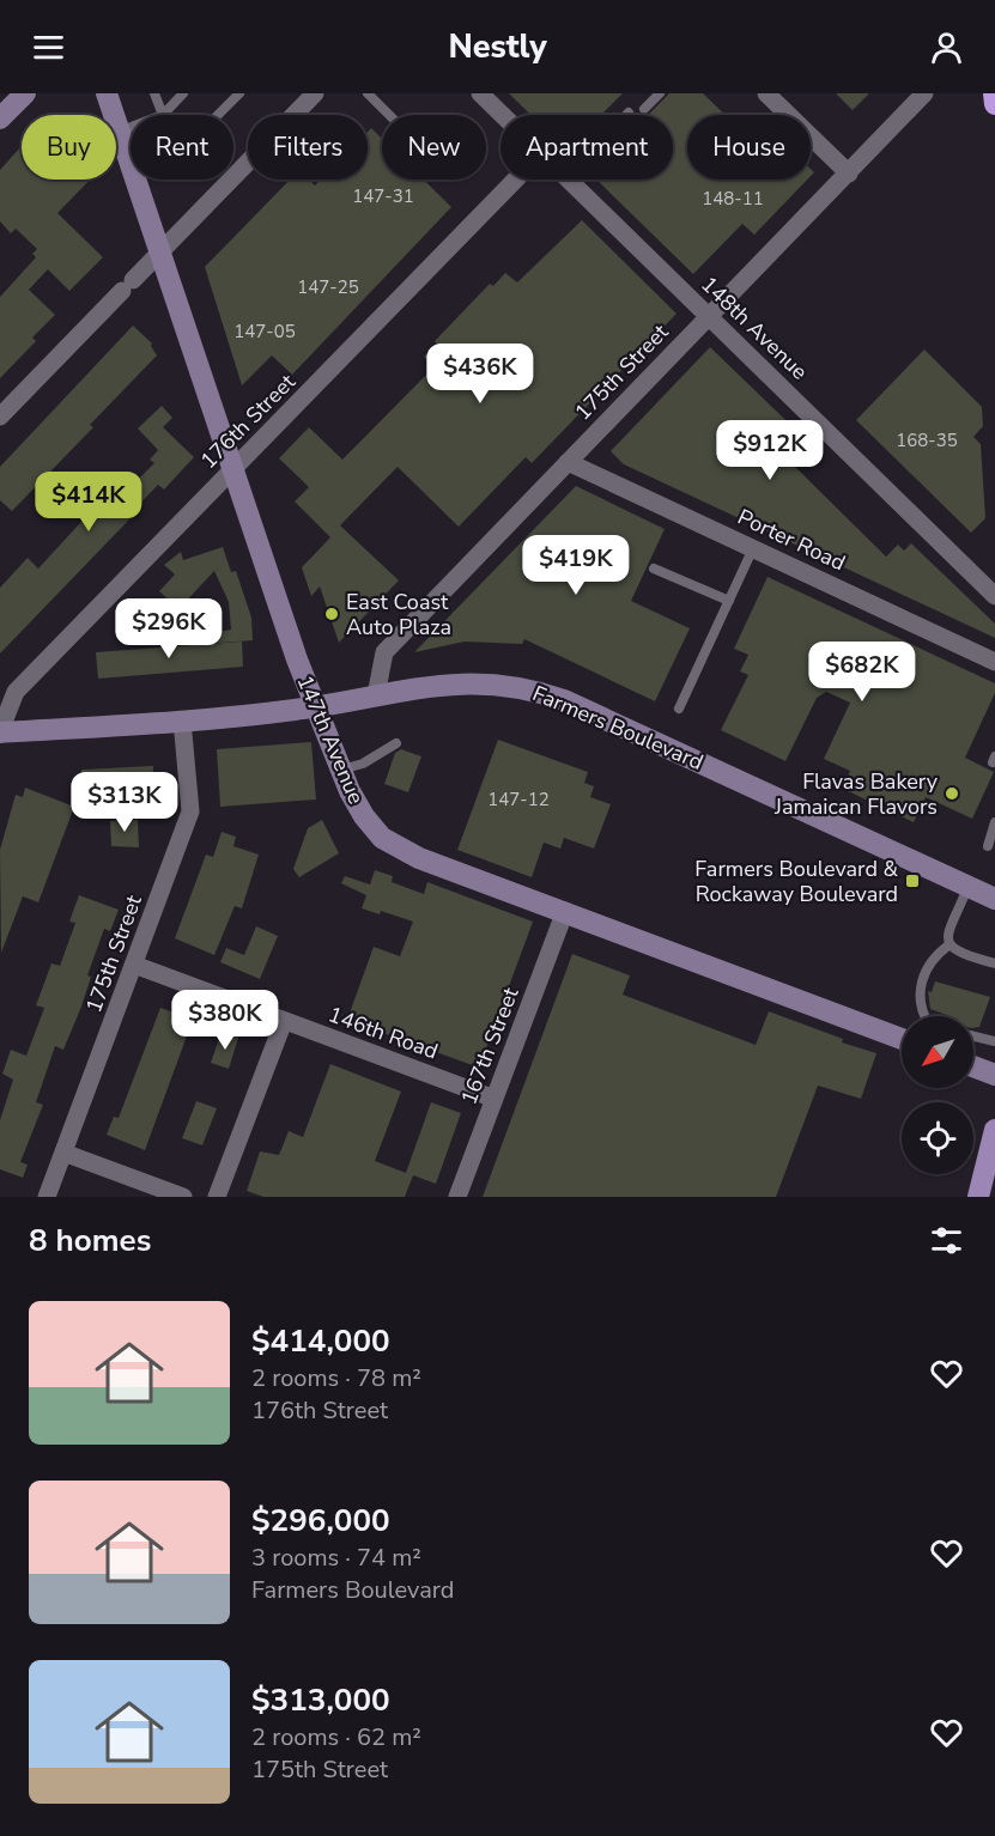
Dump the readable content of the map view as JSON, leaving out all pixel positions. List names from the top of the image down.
{
  "streets": {
    "street": [
      "148th Avenue",
      "175th Street",
      "176th Street",
      "Porter Road",
      "Farmers Boulevard",
      "147th Avenue",
      "146th Road",
      "167th Street"
    ]
  },
  "crossings": [
    ["148th Avenue", "175th Street"],
    ["175th Street", "Porter Road"],
    ["175th Street", "Farmers Boulevard"],
    ["175th Street", "146th Road"],
    ["176th Street", "Farmers Boulevard"],
    ["176th Street", "147th Avenue"],
    ["Farmers Boulevard", "147th Avenue"],
    ["147th Avenue", "167th Street"],
    ["146th Road", "167th Street"]
  ],
  "places": {
    "other": ["East Coast Auto Plaza", "Flavas Bakery Jamaican Flavors"],
    "transit": ["Farmers Boulevard & Rockaway Boulevard"]
  },
  "house_numbers": [
    "147-31",
    "148-11",
    "147-25",
    "147-05",
    "168-35",
    "147-12"
  ],
  "north": "bottom left",
  "page": {
    "header": "Nestly",
    "chip": [
      "Buy",
      "Rent",
      "Filters",
      "New",
      "Apartment",
      "House"
    ],
    "price": [
      "$436K",
      "$912K",
      "$414K",
      "$419K",
      "$296K",
      "$682K",
      "$313K",
      "$380K"
    ],
    "heading": "8 homes",
    "list": [
      {
        "name": "$414,000",
        "note": "2 rooms · 78 m² · 176th Street"
      },
      {
        "name": "$296,000",
        "note": "3 rooms · 74 m² · Farmers Boulevard"
      },
      {
        "name": "$313,000",
        "note": "2 rooms · 62 m² · 175th Street"
      }
    ]
  }
}
